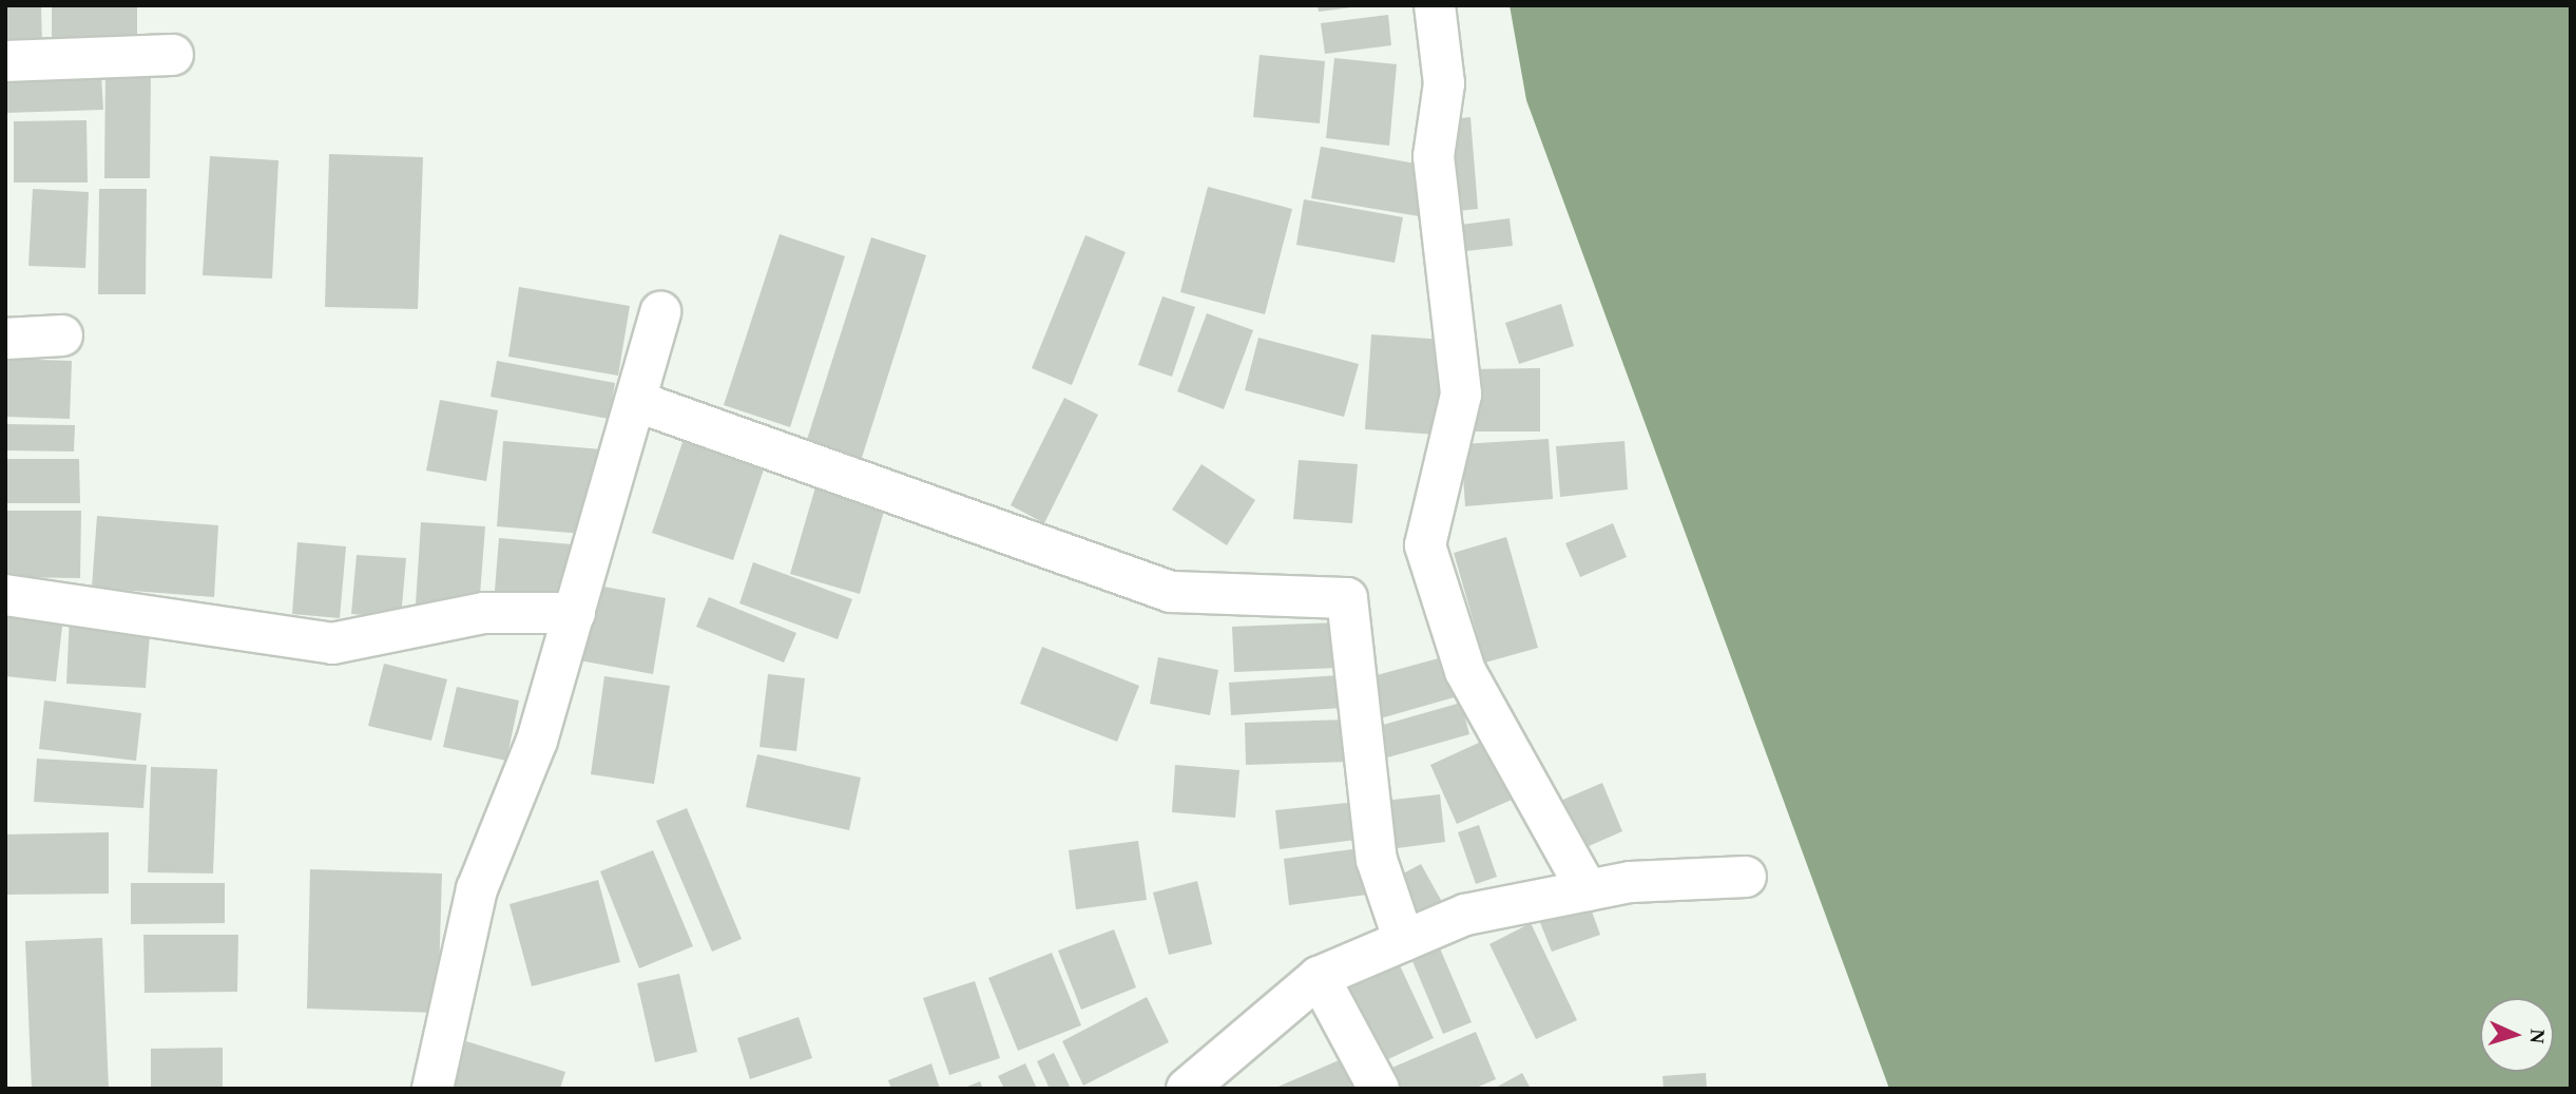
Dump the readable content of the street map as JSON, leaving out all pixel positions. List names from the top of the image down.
{
  "north": "right"
}
